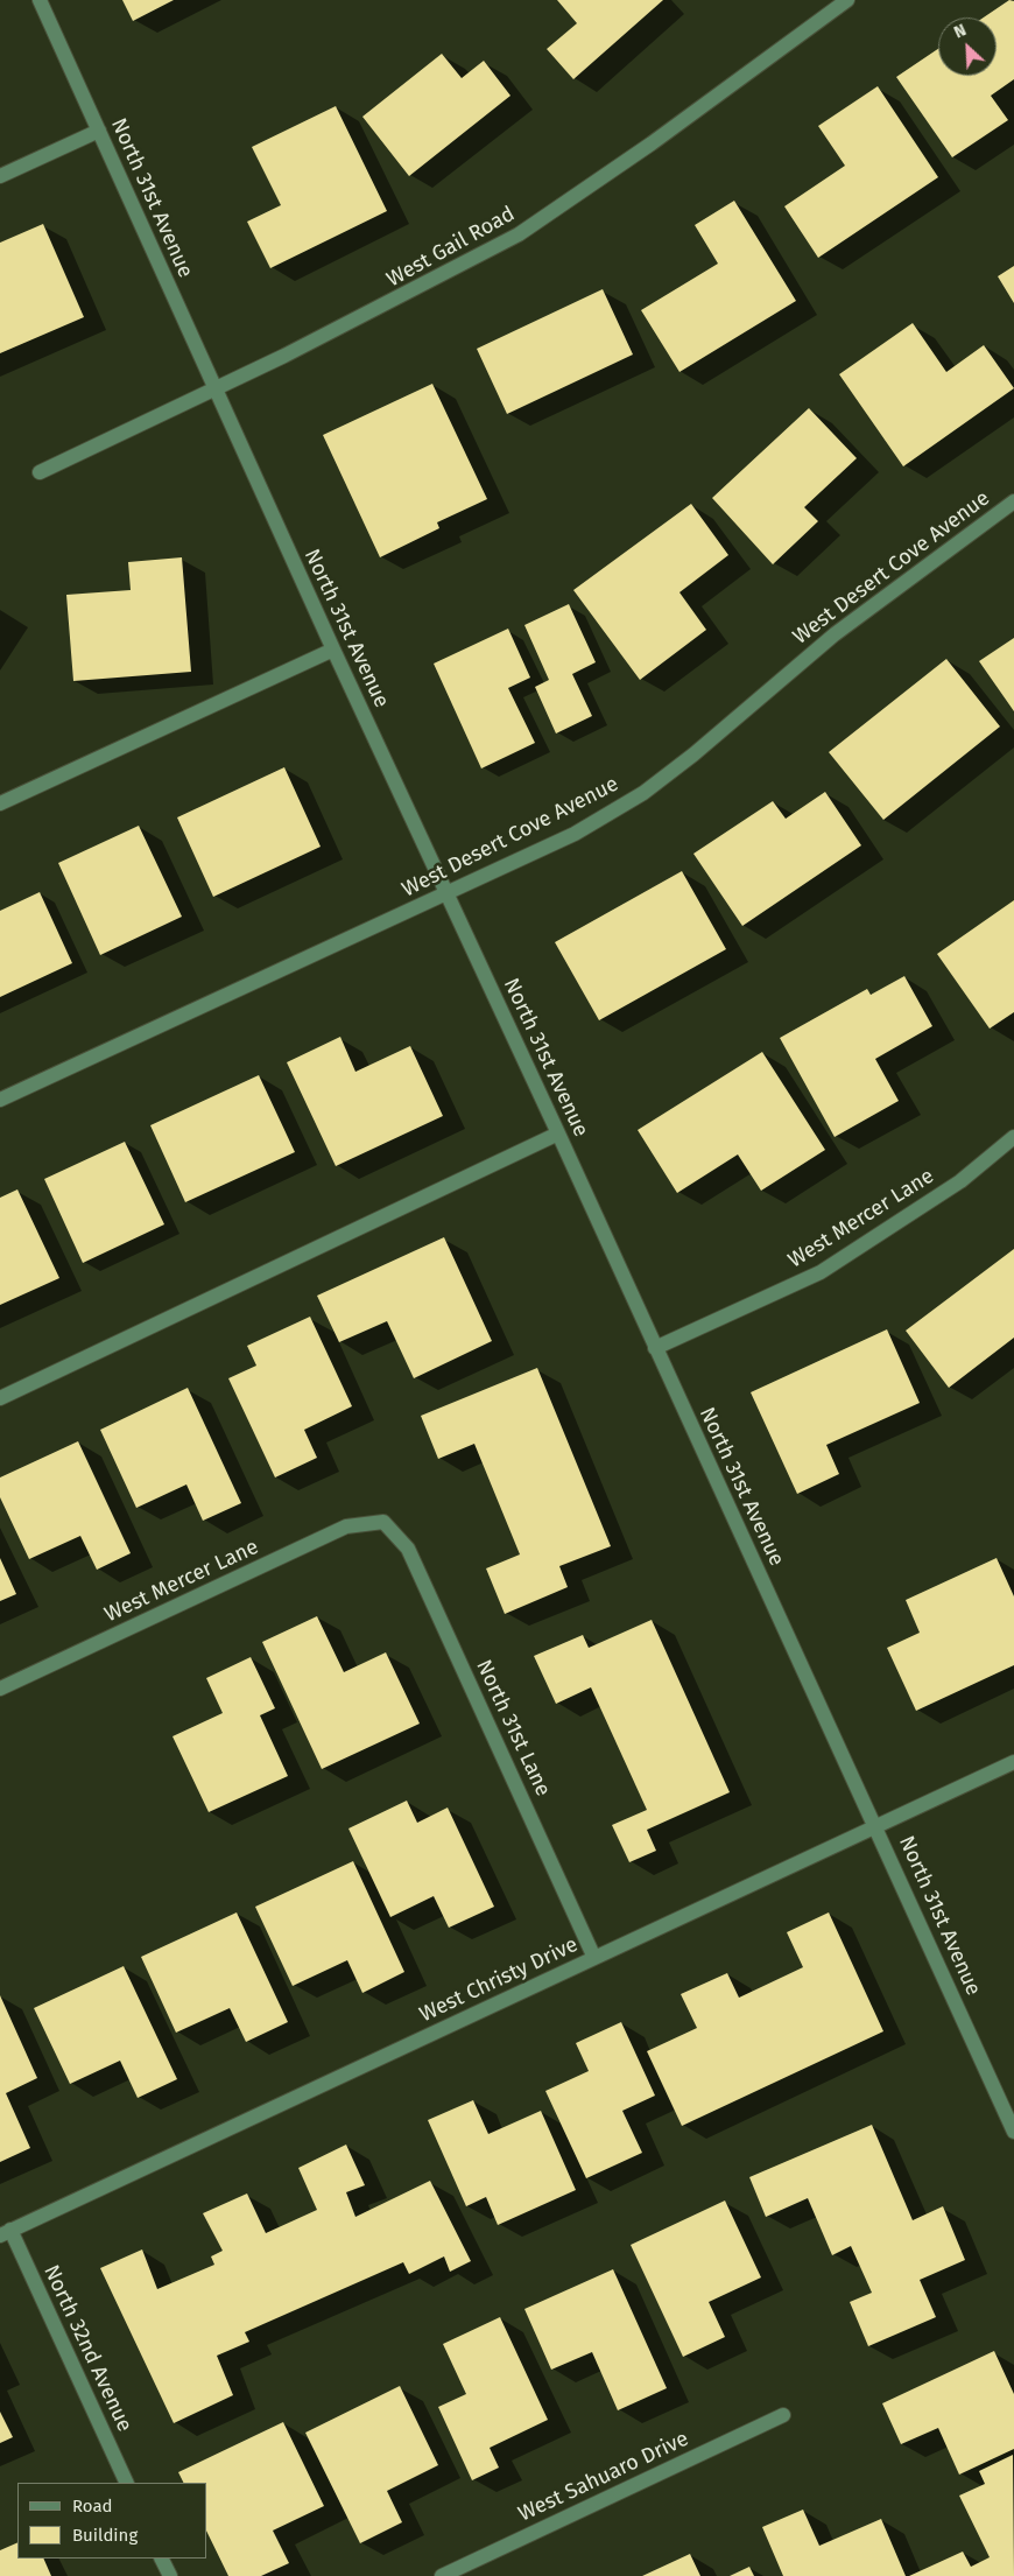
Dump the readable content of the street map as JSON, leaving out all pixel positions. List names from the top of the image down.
{
  "streets": {
    "street": [
      "North 31st Avenue",
      "West Gail Road",
      "West Desert Cove Avenue",
      "West Mercer Lane",
      "North 31st Lane",
      "West Christy Drive",
      "North 32nd Avenue",
      "West Sahuaro Drive"
    ]
  },
  "crossings": [
    ["North 31st Avenue", "West Gail Road"],
    ["North 31st Avenue", "West Desert Cove Avenue"],
    ["North 31st Avenue", "West Mercer Lane"],
    ["North 31st Avenue", "West Christy Drive"],
    ["West Mercer Lane", "North 31st Lane"],
    ["North 31st Lane", "West Christy Drive"],
    ["West Christy Drive", "North 32nd Avenue"]
  ],
  "legend": ["Road", "Building"],
  "north": "top left"
}
